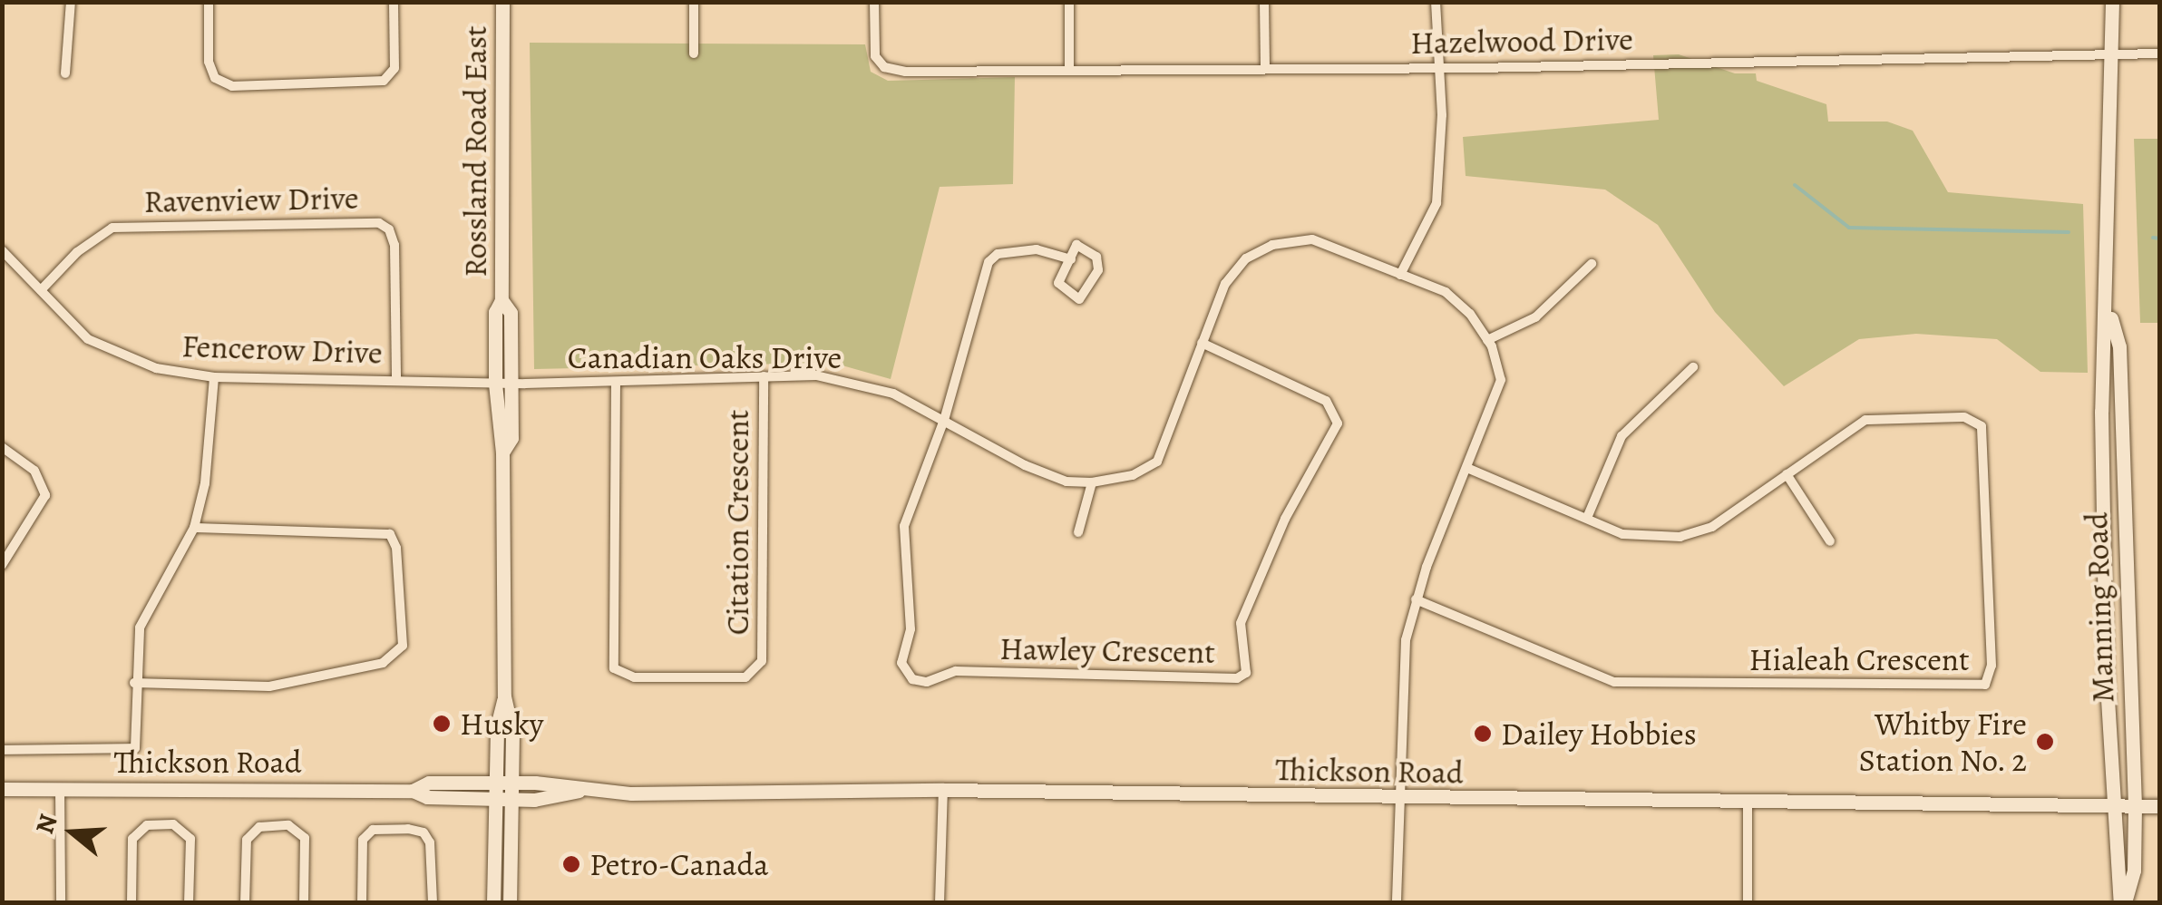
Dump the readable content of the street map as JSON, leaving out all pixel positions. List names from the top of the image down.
{
  "streets": {
    "main road": ["Rossland Road East", "Manning Road", "Thickson Road"],
    "street": [
      "Hazelwood Drive",
      "Ravenview Drive",
      "Fencerow Drive",
      "Canadian Oaks Drive",
      "Citation Crescent",
      "Hawley Crescent",
      "Hialeah Crescent"
    ]
  },
  "crossings": [
    ["Hazelwood Drive", "Manning Road"],
    ["Rossland Road East", "Fencerow Drive"],
    ["Rossland Road East", "Canadian Oaks Drive"],
    ["Rossland Road East", "Thickson Road"],
    ["Ravenview Drive", "Fencerow Drive"],
    ["Fencerow Drive", "Canadian Oaks Drive"],
    ["Canadian Oaks Drive", "Citation Crescent"],
    ["Canadian Oaks Drive", "Hawley Crescent"],
    ["Canadian Oaks Drive", "Hialeah Crescent"],
    ["Canadian Oaks Drive", "Thickson Road"],
    ["Manning Road", "Thickson Road"]
  ],
  "places": [
    "Husky",
    "Dailey Hobbies",
    "Whitby Fire Station No. 2",
    "Petro-Canada"
  ],
  "north": "left"
}
